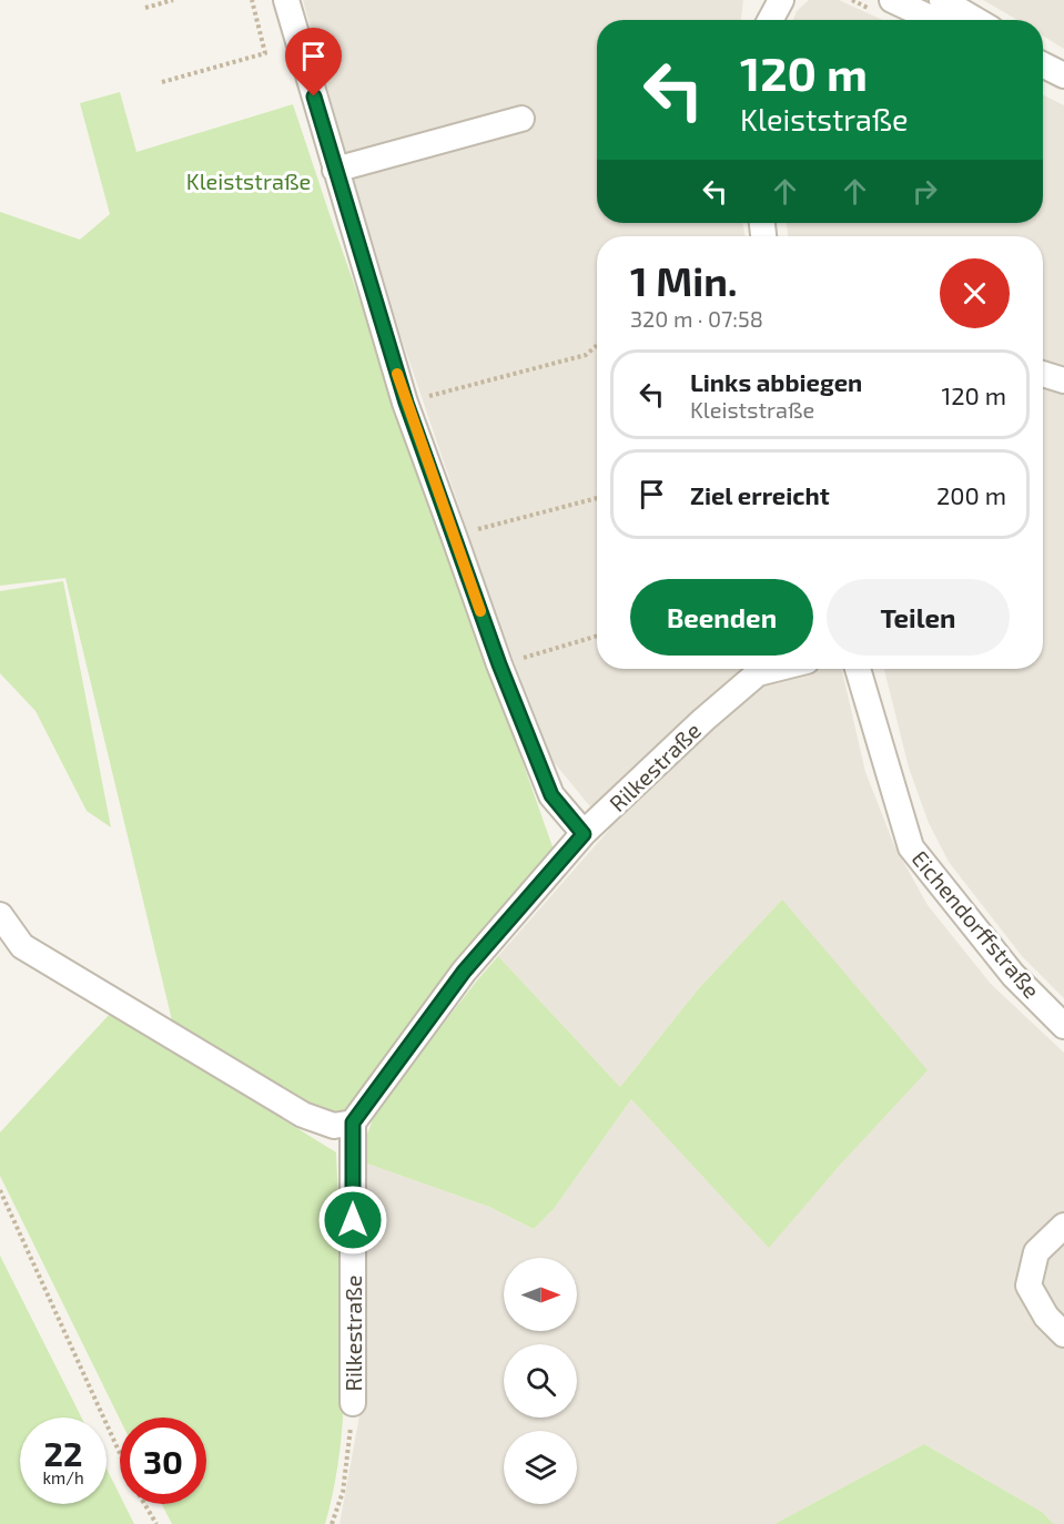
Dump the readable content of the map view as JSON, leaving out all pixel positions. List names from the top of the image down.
{
  "streets": {
    "street": ["Rilkestraße", "Eichendorffstraße"]
  },
  "parks": ["Kleiststraße"],
  "north": "right",
  "page": {
    "turn": ["120 m", "Kleiststraße"],
    "heading": ["1 Min.", "320 m · 07:58"],
    "list": [
      {
        "name": "Links abbiegen",
        "note": "Kleiststraße",
        "value": "120 m"
      },
      {
        "name": "Ziel erreicht",
        "value": "200 m"
      }
    ],
    "buttons": ["Beenden", "Teilen"],
    "speed": "22 km/h",
    "limit": "30"
  }
}
